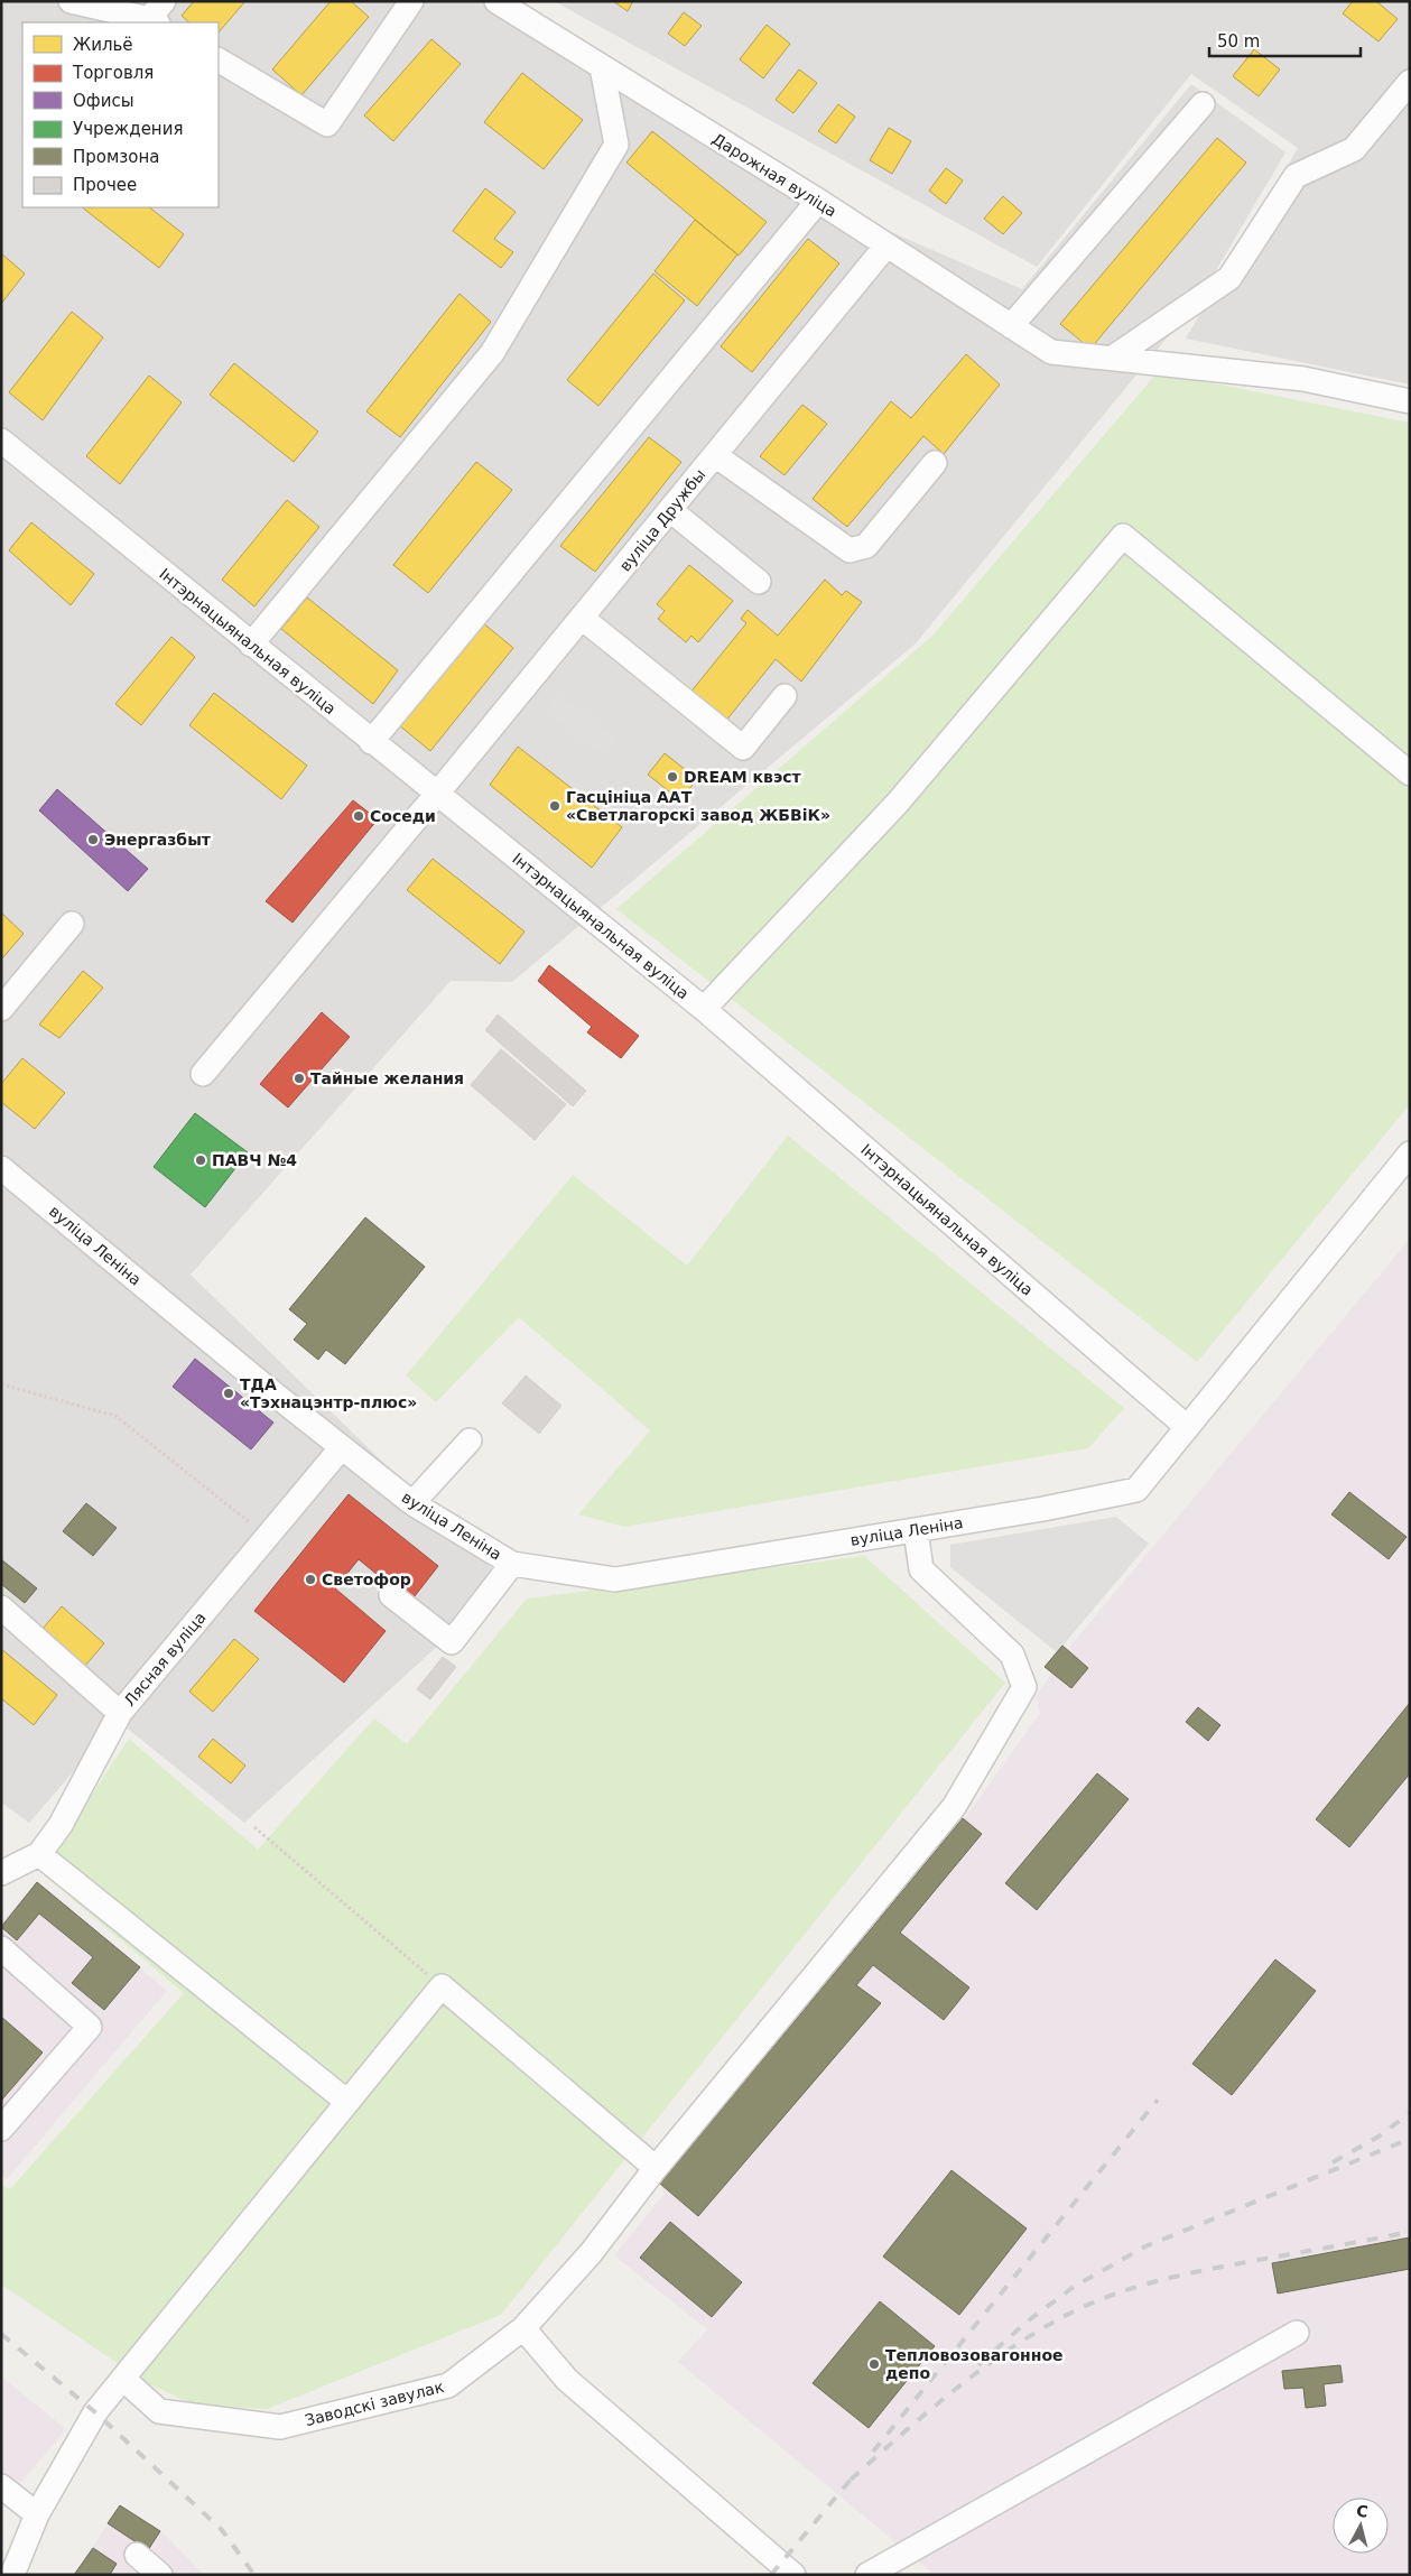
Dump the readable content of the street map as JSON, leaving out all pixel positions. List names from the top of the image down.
{
  "streets": {
    "street": [
      "Дарожная вуліца",
      "вуліца Дружбы",
      "Інтэрнацыянальная вуліца",
      "вуліца Леніна",
      "Лясная вуліца",
      "Заводскі завулак"
    ]
  },
  "crossings": [
    ["Дарожная вуліца", "вуліца Дружбы"],
    ["вуліца Дружбы", "Інтэрнацыянальная вуліца"],
    ["Інтэрнацыянальная вуліца", "вуліца Леніна"],
    ["вуліца Леніна", "Лясная вуліца"],
    ["вуліца Леніна", "Заводскі завулак"]
  ],
  "places": [
    "DREAM квэст",
    "Гасцініца ААТ «Светлагорскі завод ЖБВіК»",
    "Соседи",
    "Энергазбыт",
    "Тайные желания",
    "ПАВЧ №4",
    "ТДА «Тэхнацэнтр-плюс»",
    "Светофор",
    "Тепловозовагонное депо"
  ],
  "legend": [
    "Жильё",
    "Торговля",
    "Офисы",
    "Учреждения",
    "Промзона",
    "Прочее"
  ],
  "scale_bar": "50 m",
  "north": "top"
}
